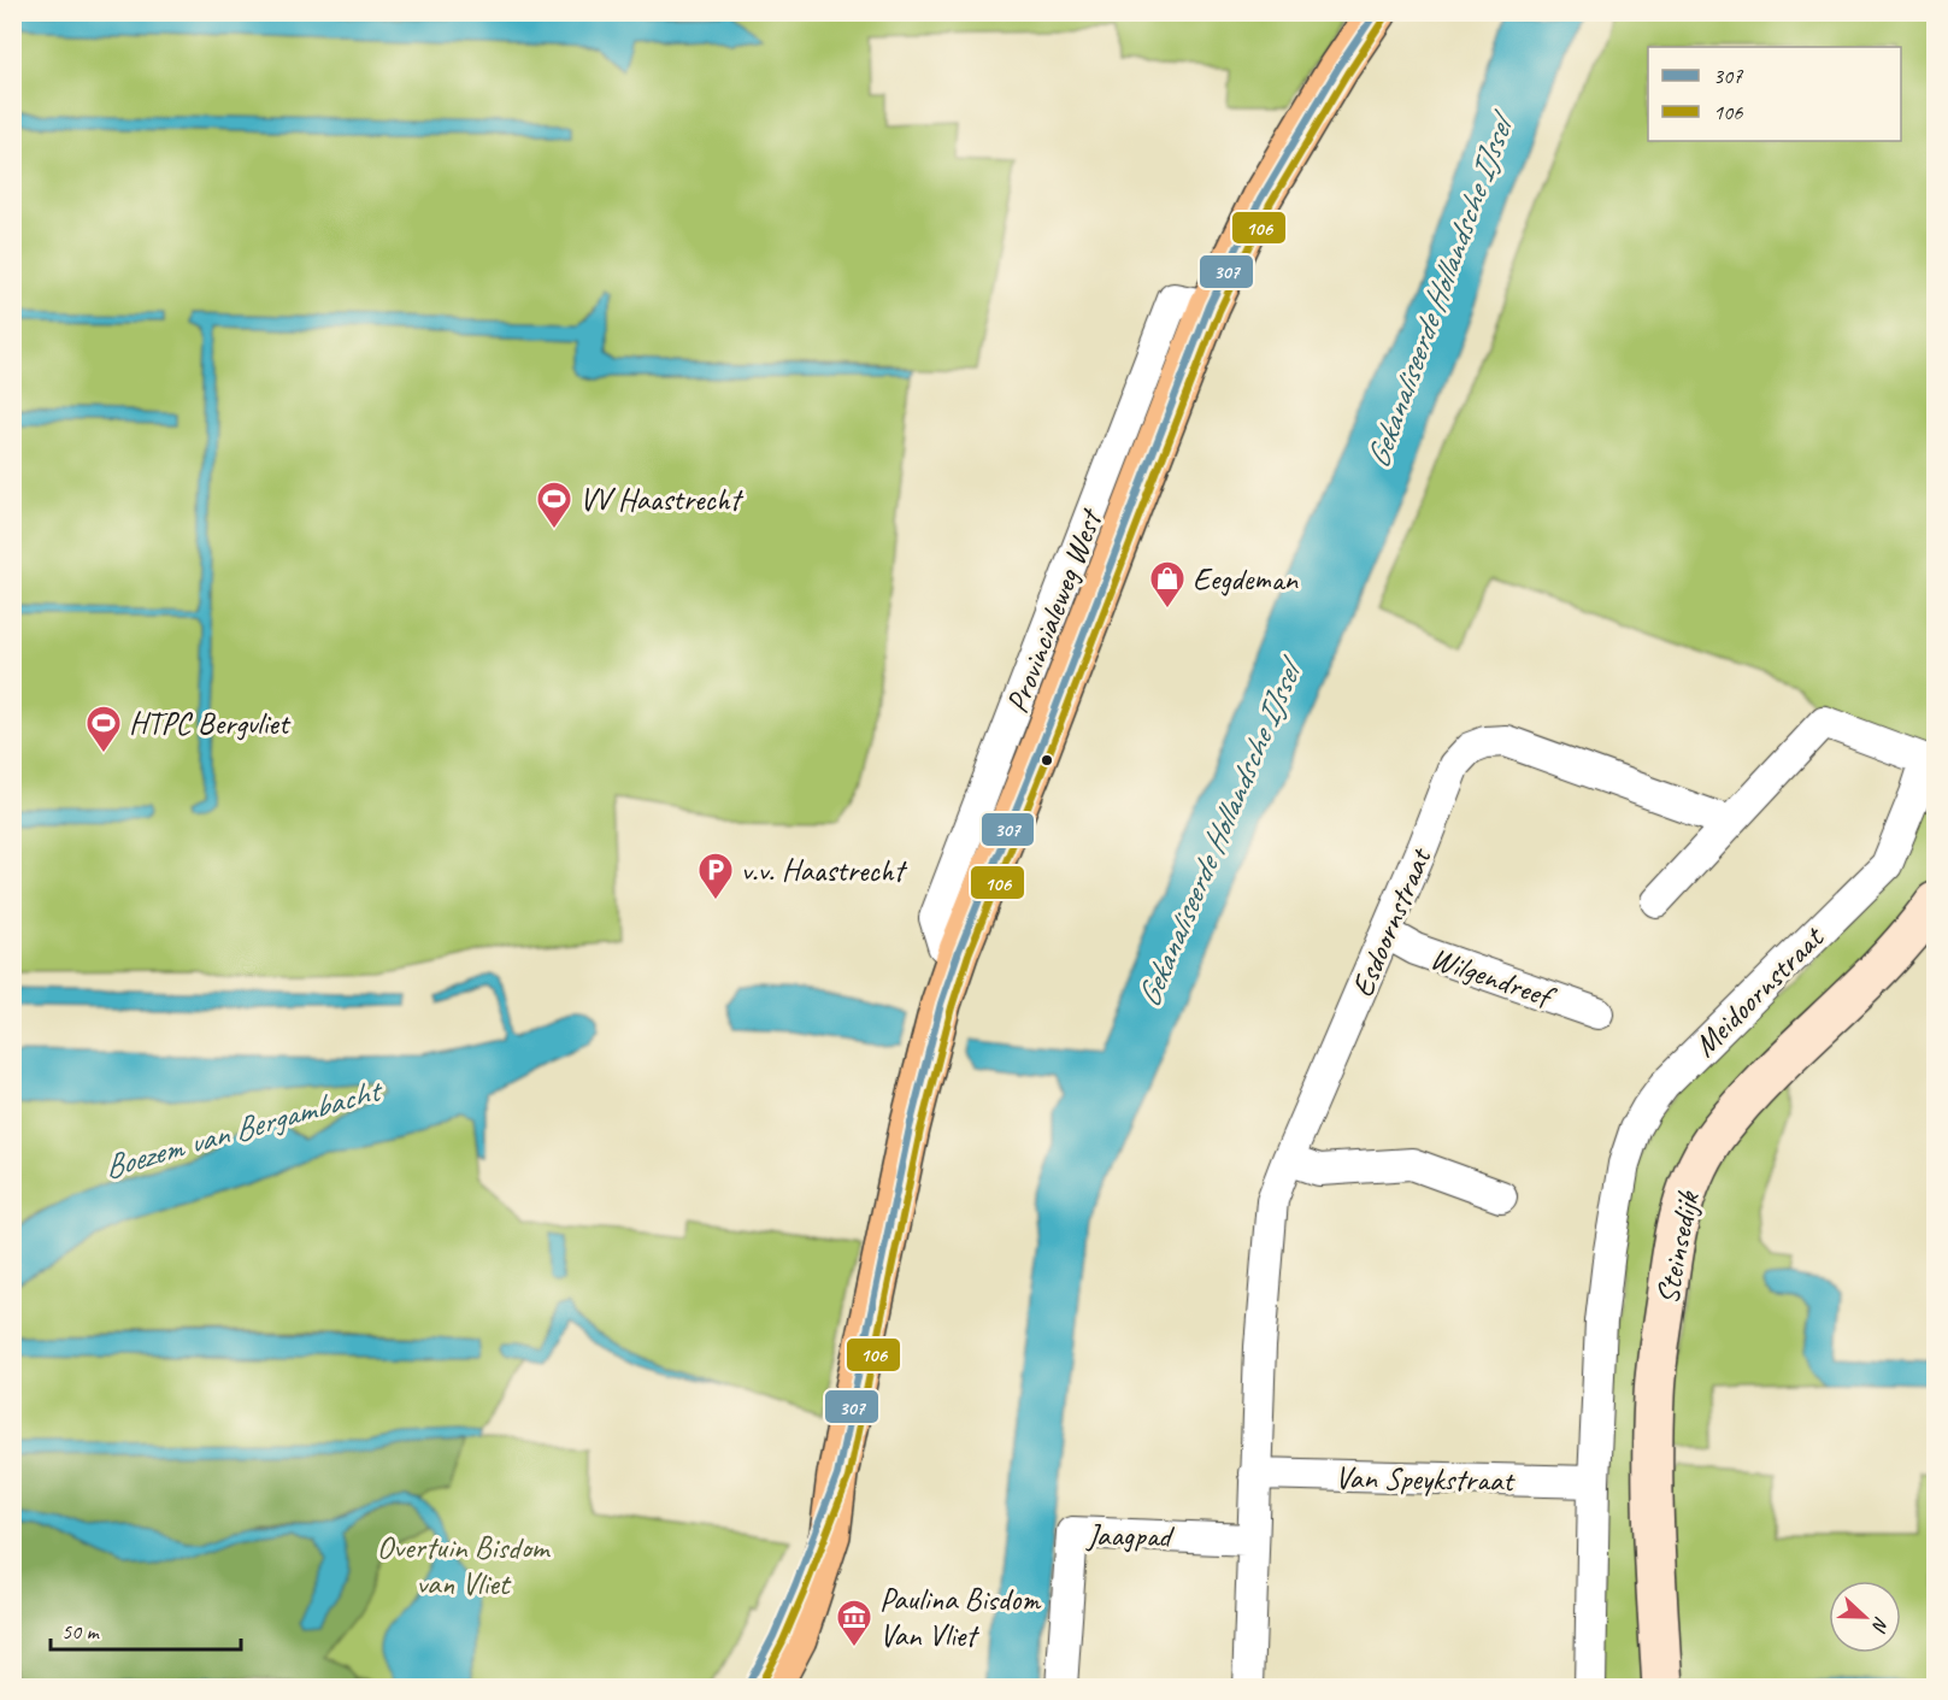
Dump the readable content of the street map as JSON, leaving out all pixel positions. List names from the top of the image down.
{
  "streets": {
    "main road": ["Provincialeweg West"],
    "street": [
      "Esdoornstraat",
      "Wilgendreef",
      "Meidoornstraat",
      "Steinsedijk",
      "Van Speykstraat",
      "Jaagpad"
    ]
  },
  "crossings": [
    ["Esdoornstraat", "Wilgendreef"],
    ["Esdoornstraat", "Meidoornstraat"],
    ["Esdoornstraat", "Van Speykstraat"],
    ["Esdoornstraat", "Jaagpad"],
    ["Meidoornstraat", "Van Speykstraat"]
  ],
  "water": ["Gekanaliseerde Hollandsche IJssel", "Boezem van Bergambacht"],
  "parks": ["Overtuin Bisdom van Vliet"],
  "places": {
    "sports": ["VV Haastrecht", "HTPC Bergvliet"],
    "shop": ["Eegdeman"],
    "parking": ["v.v. Haastrecht"],
    "museum": ["Paulina Bisdom Van Vliet"]
  },
  "lines": ["transit line 307", "transit line 106"],
  "legend": ["307", "106"],
  "scale_bar": "50 m",
  "north": "right"
}
